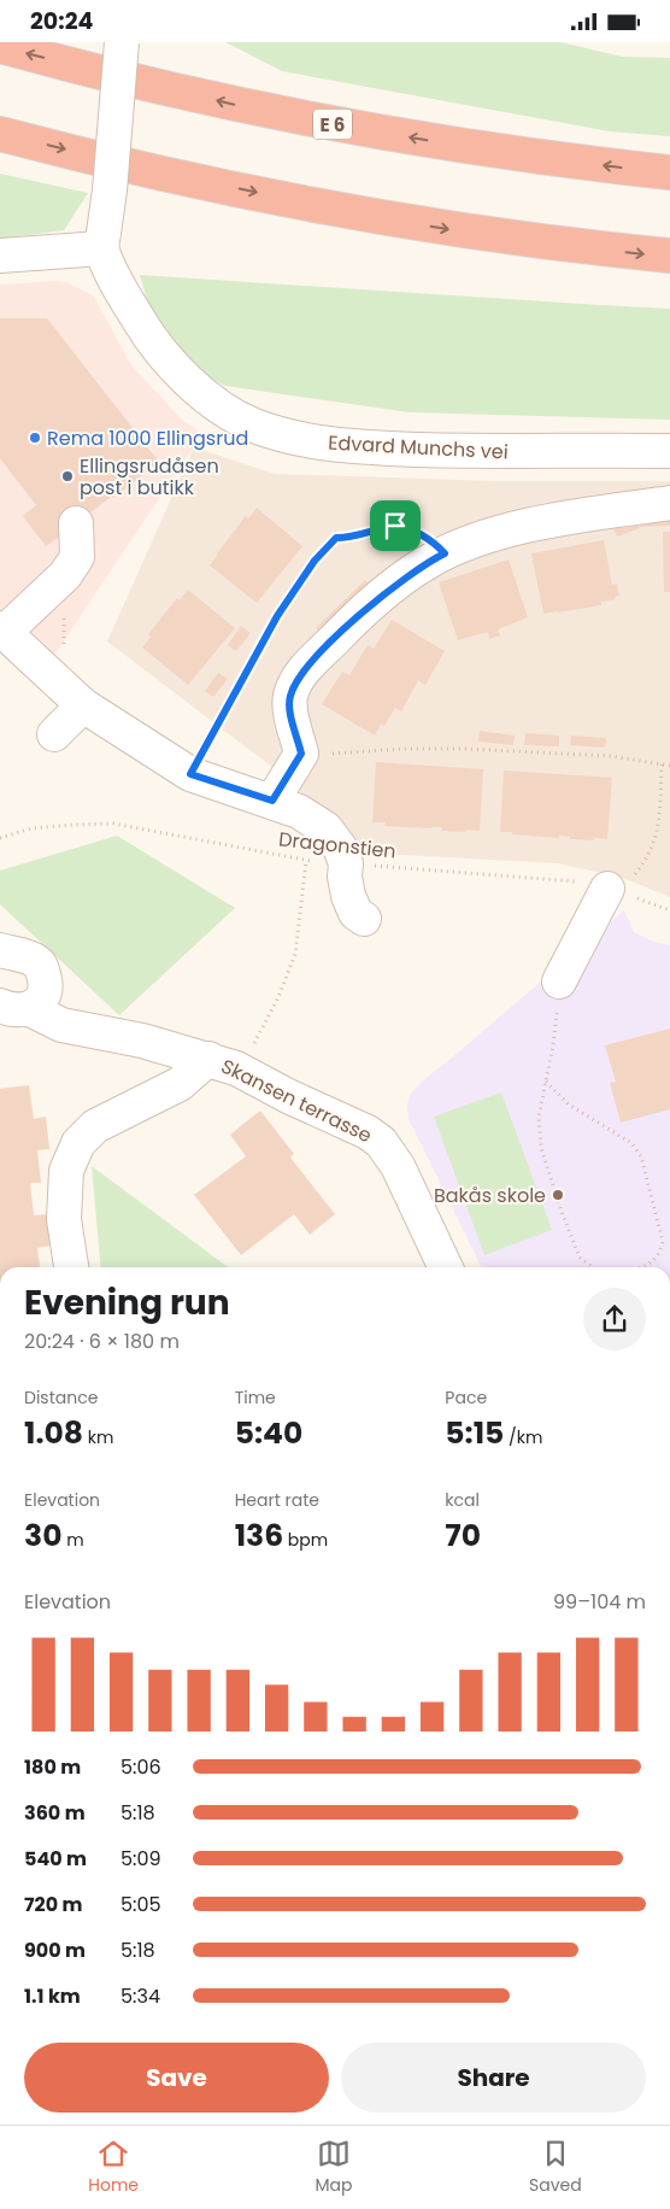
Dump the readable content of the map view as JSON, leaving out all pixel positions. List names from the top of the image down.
{
  "streets": {
    "highway": ["E 6"],
    "street": ["Edvard Munchs vei", "Skansen terrasse"],
    "path": ["Dragonstien"]
  },
  "places": ["Rema 1000 Ellingsrud", "Ellingsrudåsen post i butikk", "Bakås skole"],
  "page": {
    "status": "20:24",
    "heading": ["Evening run", "20:24 · 6 × 180 m"],
    "stats": [
      ["Distance", "1.08 km"],
      ["Time", "5:40"],
      ["Pace", "5:15 /km"],
      ["Elevation", "30 m"],
      ["Heart rate", "136 bpm"],
      ["kcal", "70"]
    ],
    "chart": ["Elevation", "99–104 m"],
    "list": [
      {
        "name": "180 m",
        "note": "5:06"
      },
      {
        "name": "360 m",
        "note": "5:18"
      },
      {
        "name": "540 m",
        "note": "5:09"
      },
      {
        "name": "720 m",
        "note": "5:05"
      },
      {
        "name": "900 m",
        "note": "5:18"
      },
      {
        "name": "1.1 km",
        "note": "5:34"
      }
    ],
    "buttons": ["Save", "Share"],
    "tabs": ["Home", "Map", "Saved"]
  }
}
